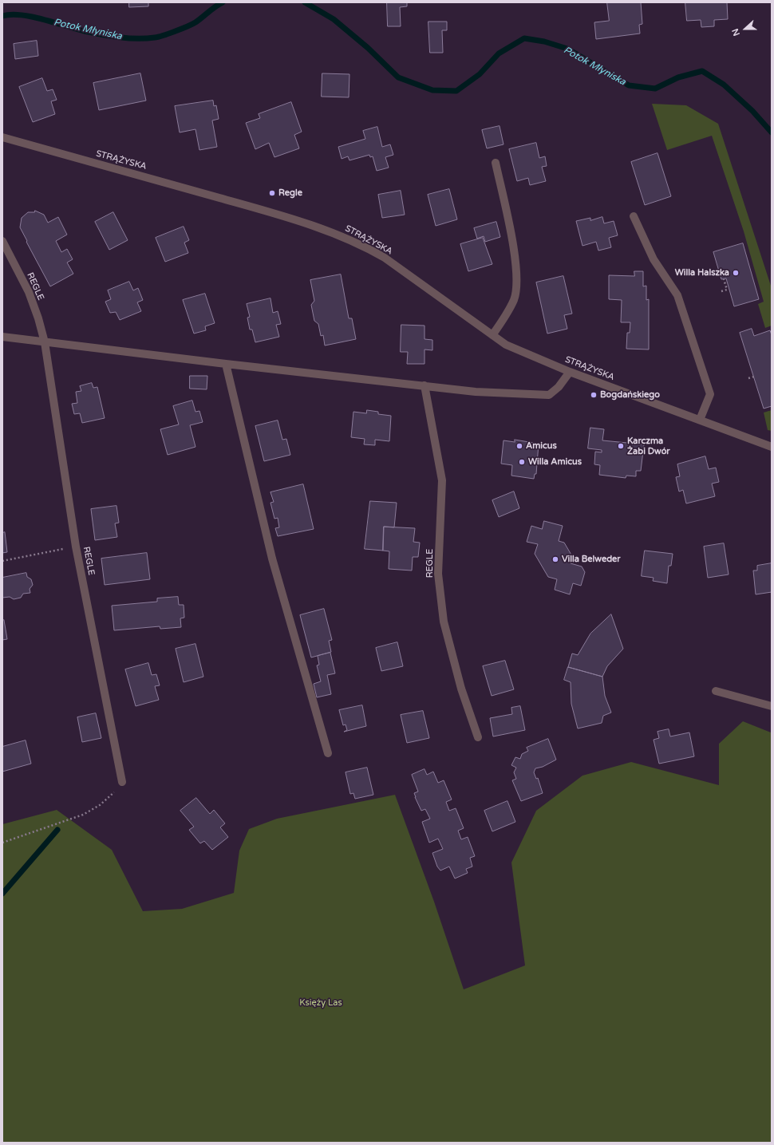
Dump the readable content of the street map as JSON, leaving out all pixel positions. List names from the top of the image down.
{
  "streets": {
    "street": ["STRĄŻYSKA", "REGLE"]
  },
  "water": ["Potok Młyniska"],
  "parks": ["Księży Las"],
  "places": [
    "Regle",
    "Willa Halszka",
    "Bogdańskiego",
    "Amicus",
    "Karczma Żabi Dwór",
    "Willa Amicus",
    "Villa Belweder"
  ],
  "north": "left"
}
